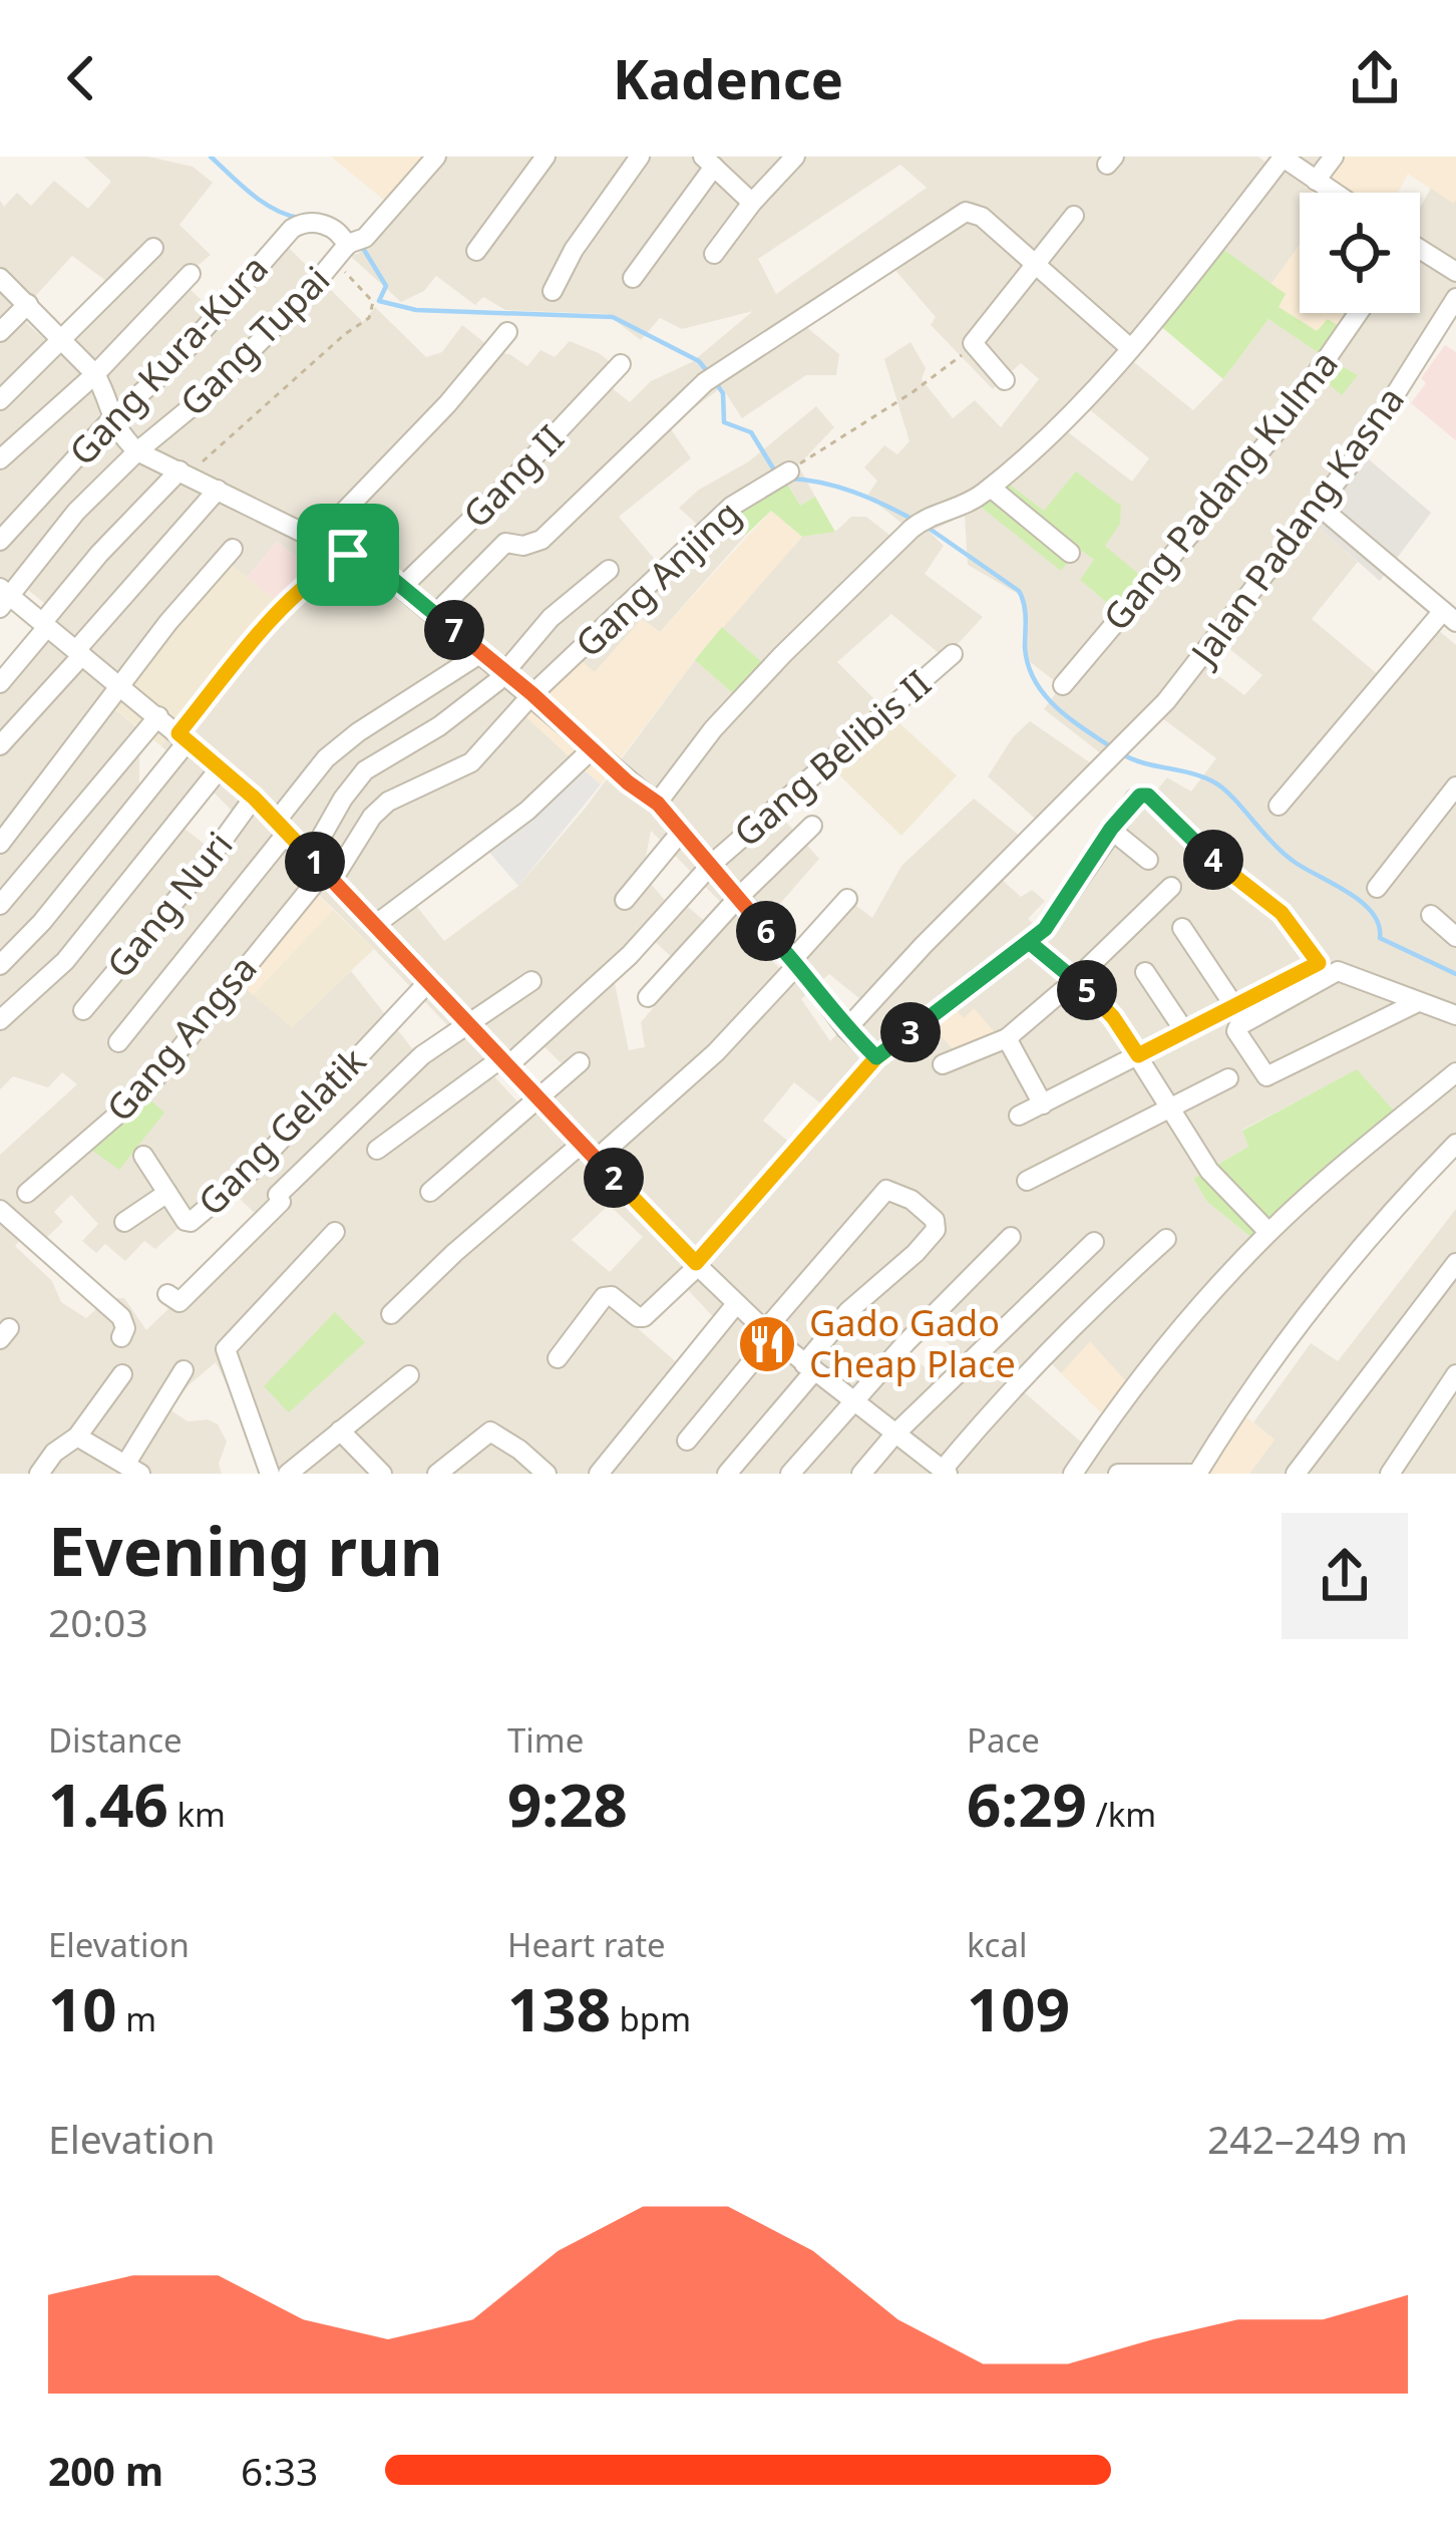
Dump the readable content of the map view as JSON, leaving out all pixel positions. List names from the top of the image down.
{
  "streets": {
    "street": [
      "Gang Tupai",
      "Gang Kura-Kura",
      "Gang II",
      "Gang Padang Kulma",
      "Jalan Padang Kasna",
      "Gang Anjing",
      "Gang Belibis II",
      "Gang Nuri",
      "Gang Angsa",
      "Gang Gelatik"
    ]
  },
  "crossings": [
    ["Gang Tupai", "Gang Kura-Kura"],
    ["Gang Anjing", "Gang Angsa"]
  ],
  "places": {
    "restaurant": ["Gado Gado Cheap Place"]
  },
  "page": {
    "header": "Kadence",
    "pins": [
      "7",
      "4",
      "1",
      "6",
      "5",
      "3",
      "2"
    ],
    "heading": ["Evening run", "20:03"],
    "stats": [
      ["Distance", "1.46 km"],
      ["Time", "9:28"],
      ["Pace", "6:29 /km"],
      ["Elevation", "10 m"],
      ["Heart rate", "138 bpm"],
      ["kcal", "109"]
    ],
    "chart": ["Elevation", "242–249 m"],
    "list": [
      {
        "name": "200 m",
        "note": "6:33"
      }
    ]
  }
}
